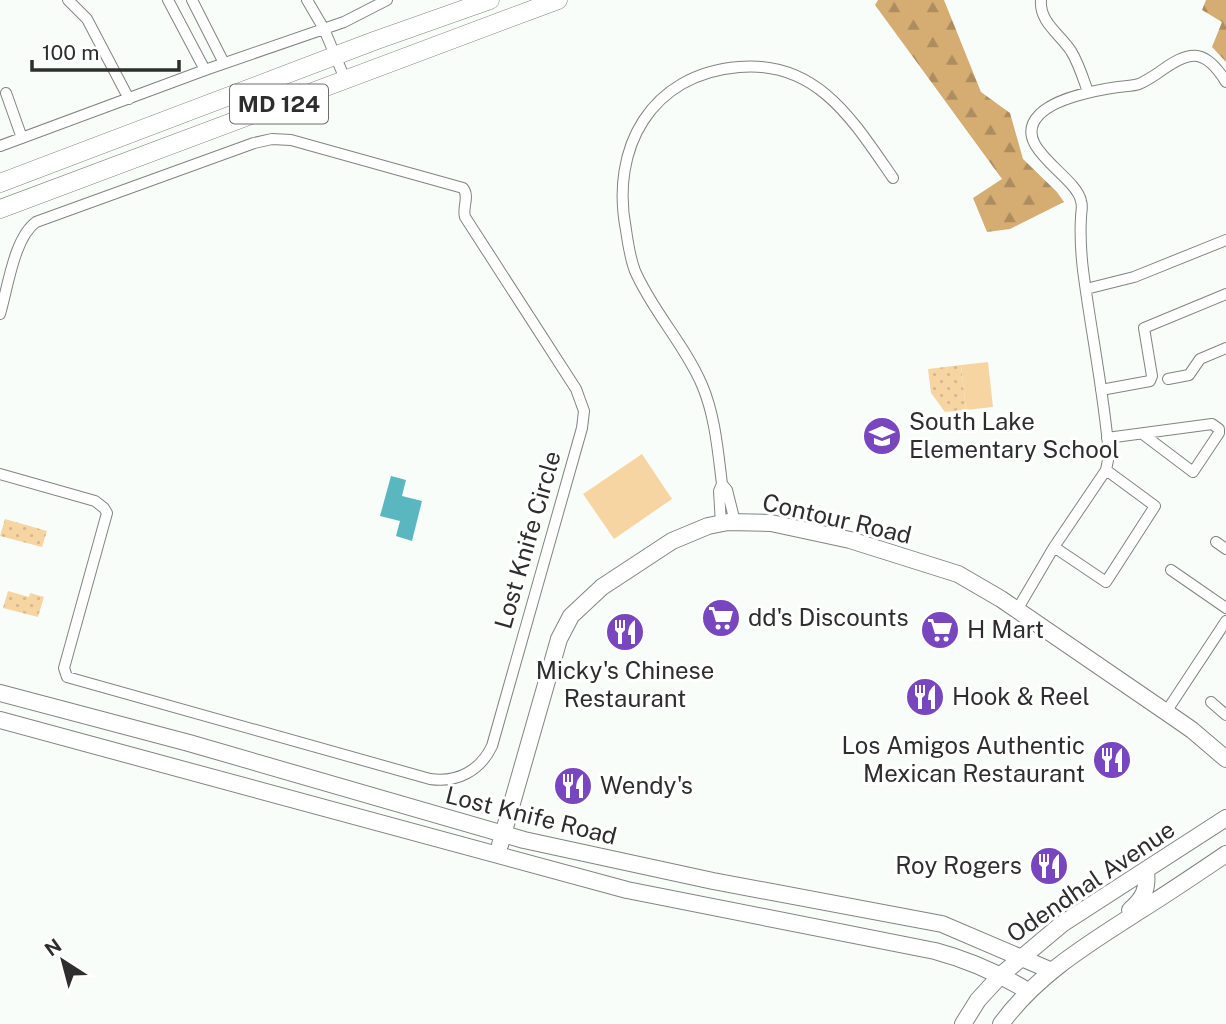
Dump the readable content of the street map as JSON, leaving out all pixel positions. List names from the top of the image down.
{
  "streets": {
    "main road": ["MD 124"],
    "street": [
      "Contour Road",
      "Lost Knife Circle",
      "Lost Knife Road",
      "Odendhal Avenue"
    ]
  },
  "crossings": [
    ["Contour Road", "Lost Knife Road"],
    ["Lost Knife Road", "Odendhal Avenue"]
  ],
  "places": {
    "school or university": ["South Lake Elementary School"],
    "supermarket": ["dd's Discounts", "H Mart"],
    "restaurant": [
      "Micky's Chinese Restaurant",
      "Hook & Reel",
      "Los Amigos Authentic Mexican Restaurant",
      "Wendy's",
      "Roy Rogers"
    ]
  },
  "scale_bar": "100 m",
  "north": "top left"
}
